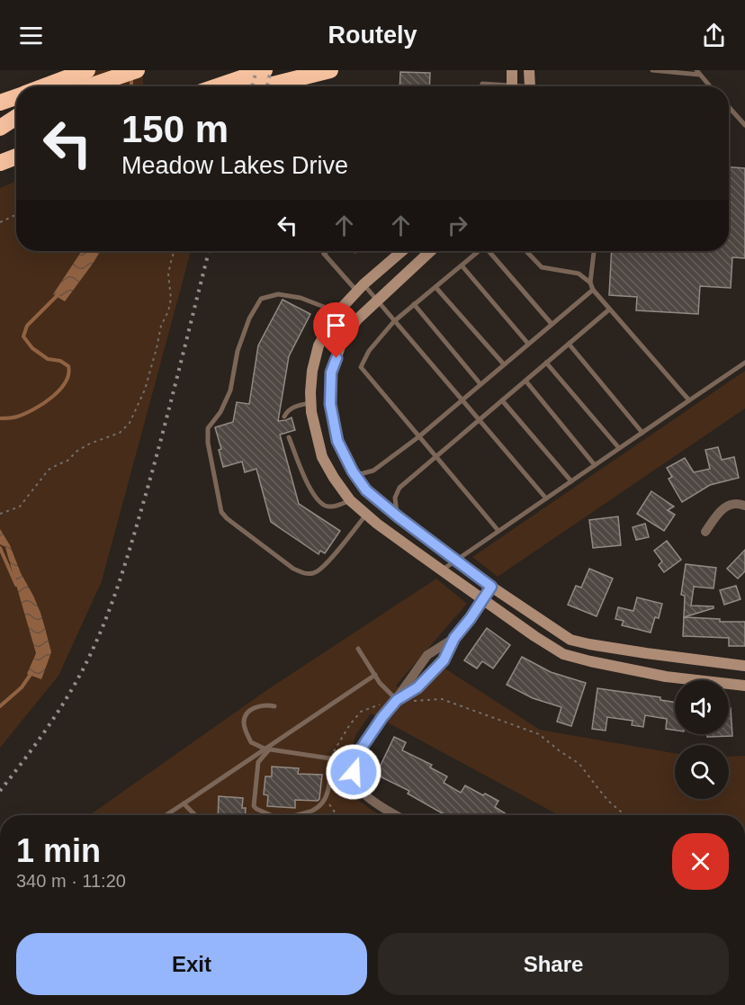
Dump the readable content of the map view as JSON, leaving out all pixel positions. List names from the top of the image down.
{
  "page": {
    "header": "Routely",
    "turn": ["150 m", "Meadow Lakes Drive"],
    "heading": ["1 min", "340 m · 11:20"],
    "buttons": ["Exit", "Share"]
  }
}
